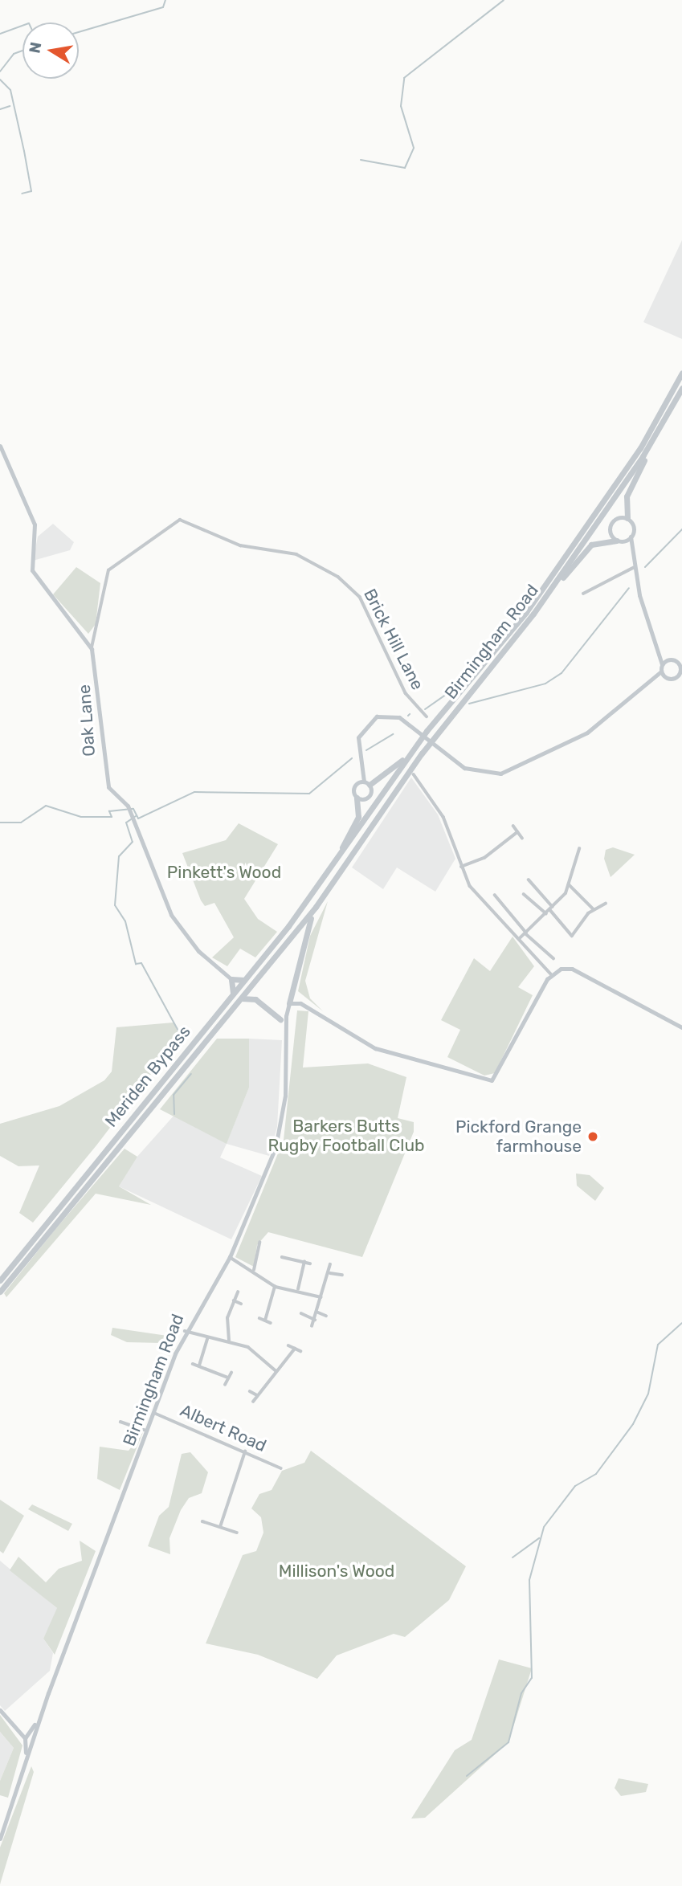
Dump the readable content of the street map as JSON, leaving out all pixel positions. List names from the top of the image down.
{
  "streets": {
    "highway": ["Birmingham Road", "Meriden Bypass"],
    "street": ["Brick Hill Lane", "Oak Lane", "Albert Road"]
  },
  "crossings": [
    ["Brick Hill Lane", "Oak Lane"],
    ["Birmingham Road", "Meriden Bypass"],
    ["Birmingham Road", "Albert Road"]
  ],
  "parks": ["Pinkett's Wood", "Barkers Butts Rugby Football Club", "Millison's Wood"],
  "places": ["Pickford Grange farmhouse"],
  "north": "left"
}
